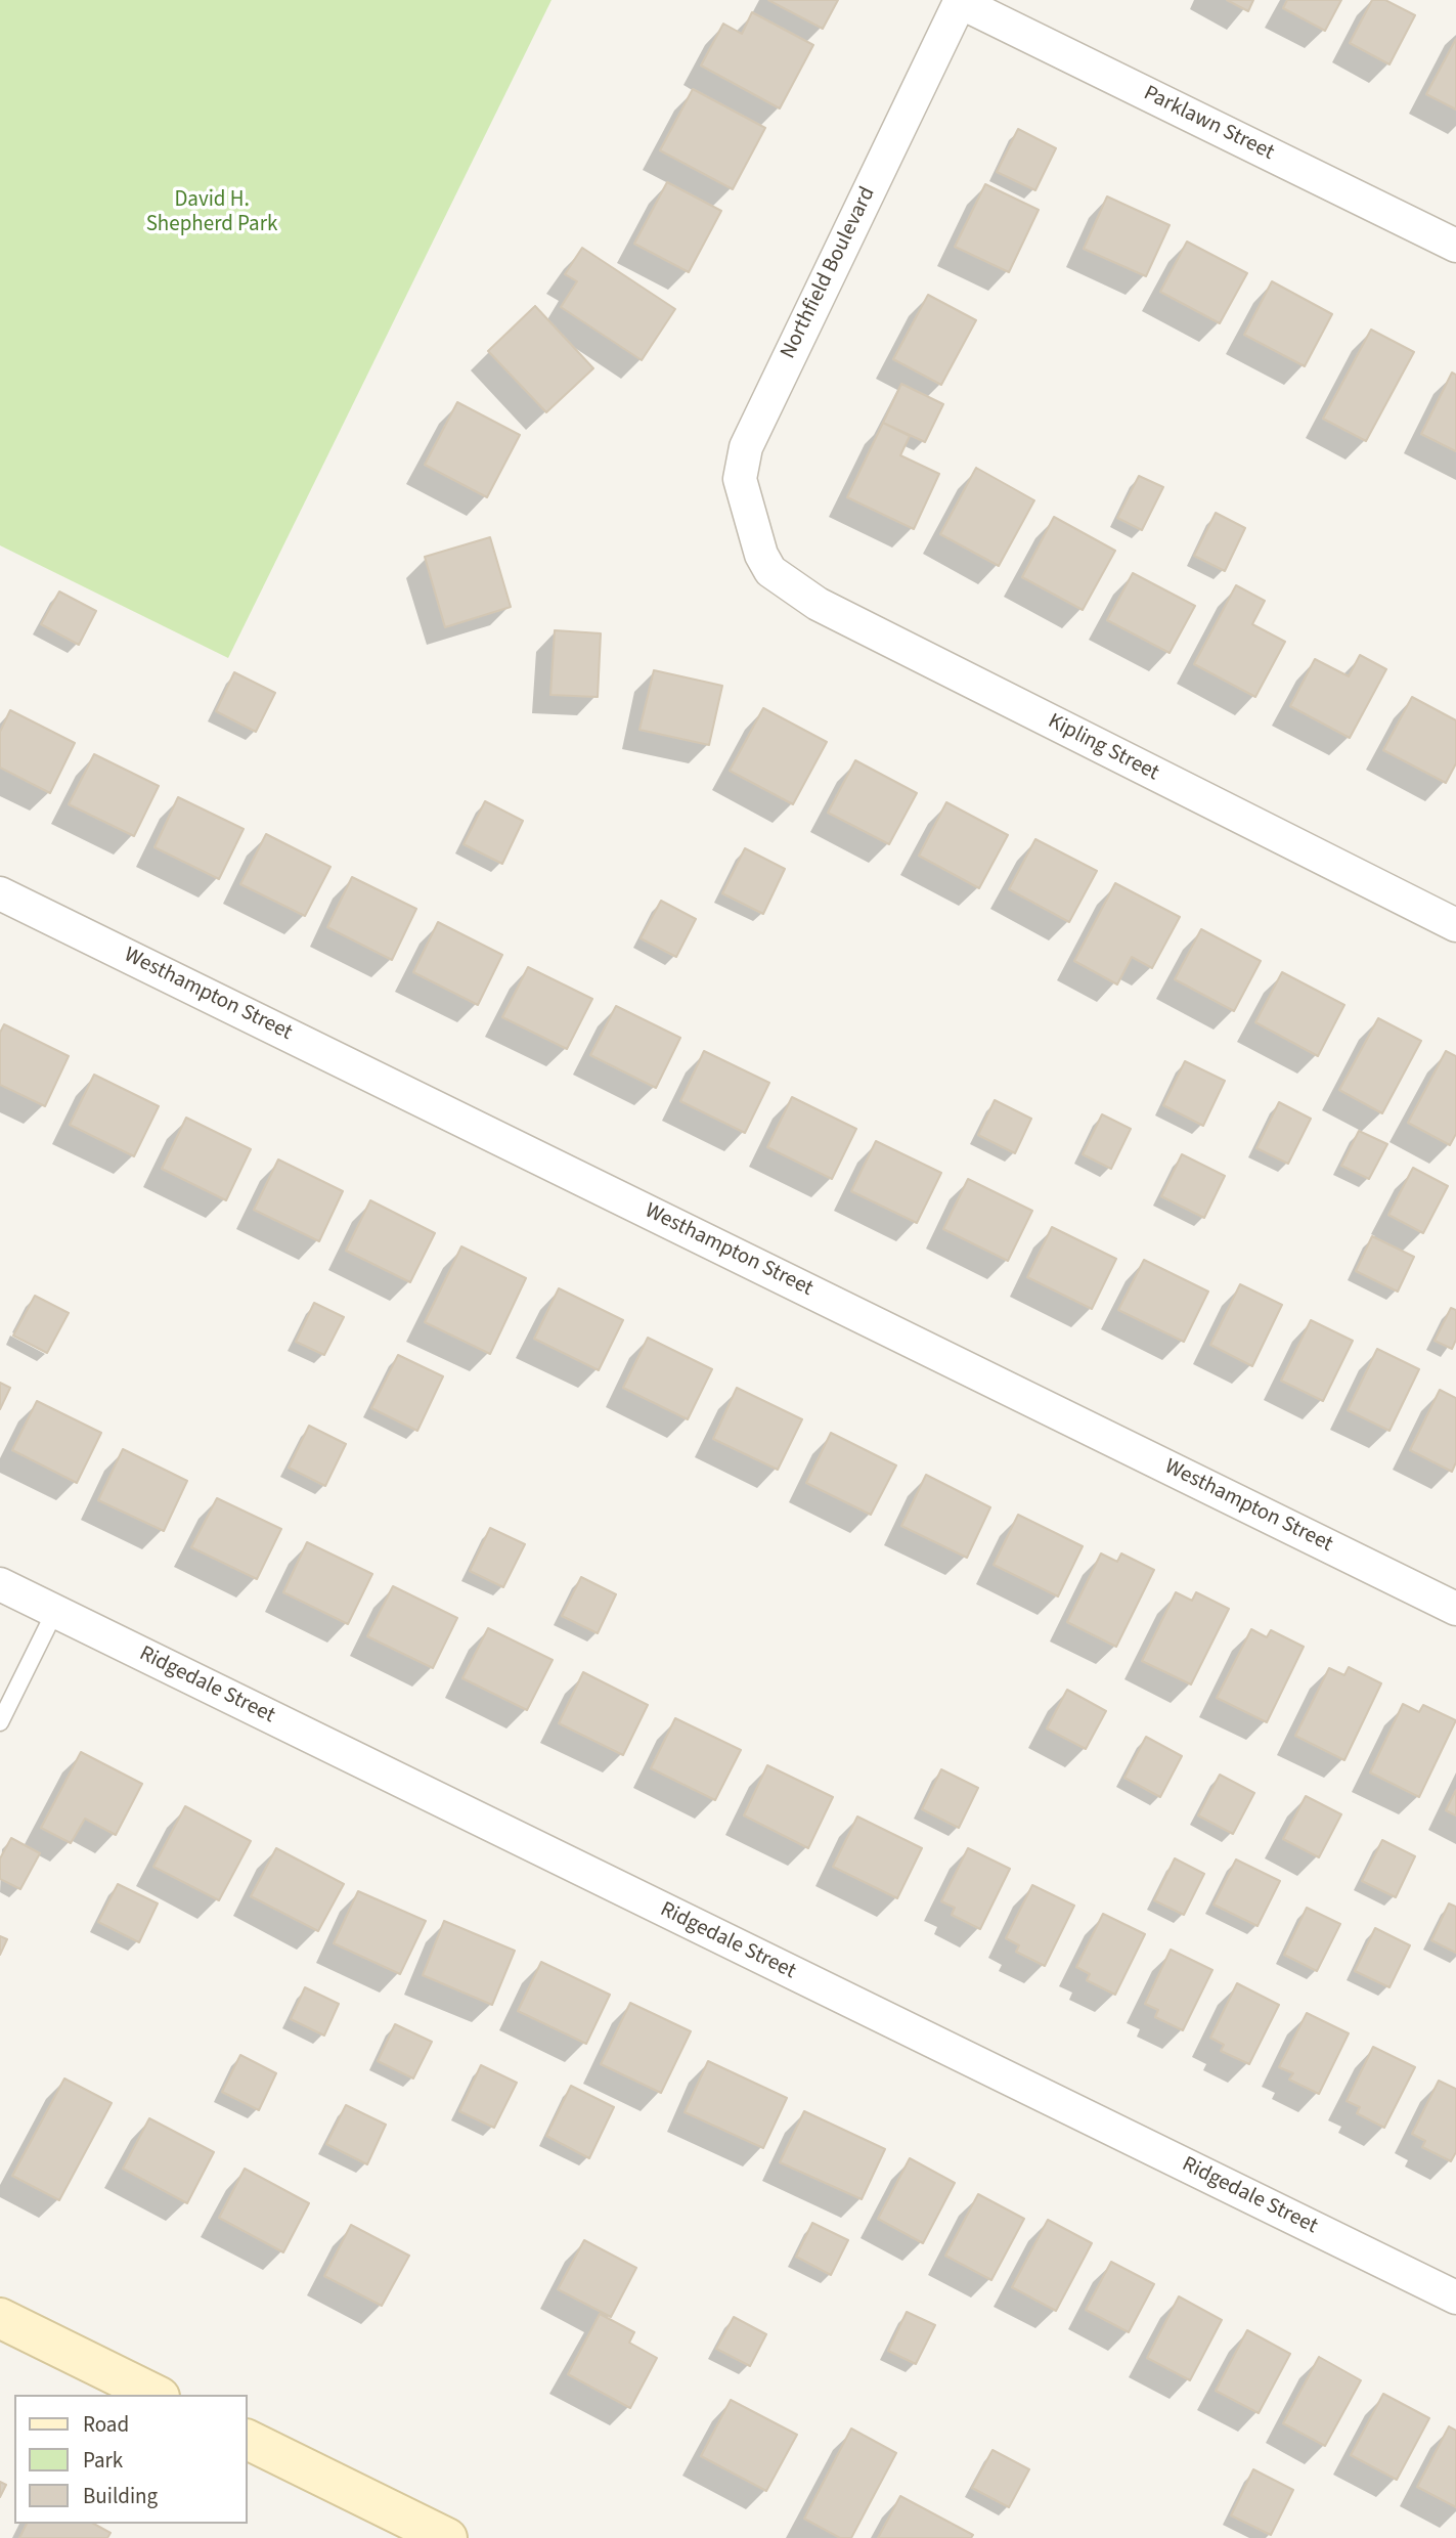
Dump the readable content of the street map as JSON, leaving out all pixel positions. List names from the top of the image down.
{
  "streets": {
    "street": [
      "Parklawn Street",
      "Northfield Boulevard",
      "Kipling Street",
      "Westhampton Street",
      "Ridgedale Street"
    ]
  },
  "crossings": [
    ["Parklawn Street", "Northfield Boulevard"],
    ["Northfield Boulevard", "Kipling Street"]
  ],
  "parks": ["David H. Shepherd Park"],
  "legend": ["Road", "Park", "Building"]
}
